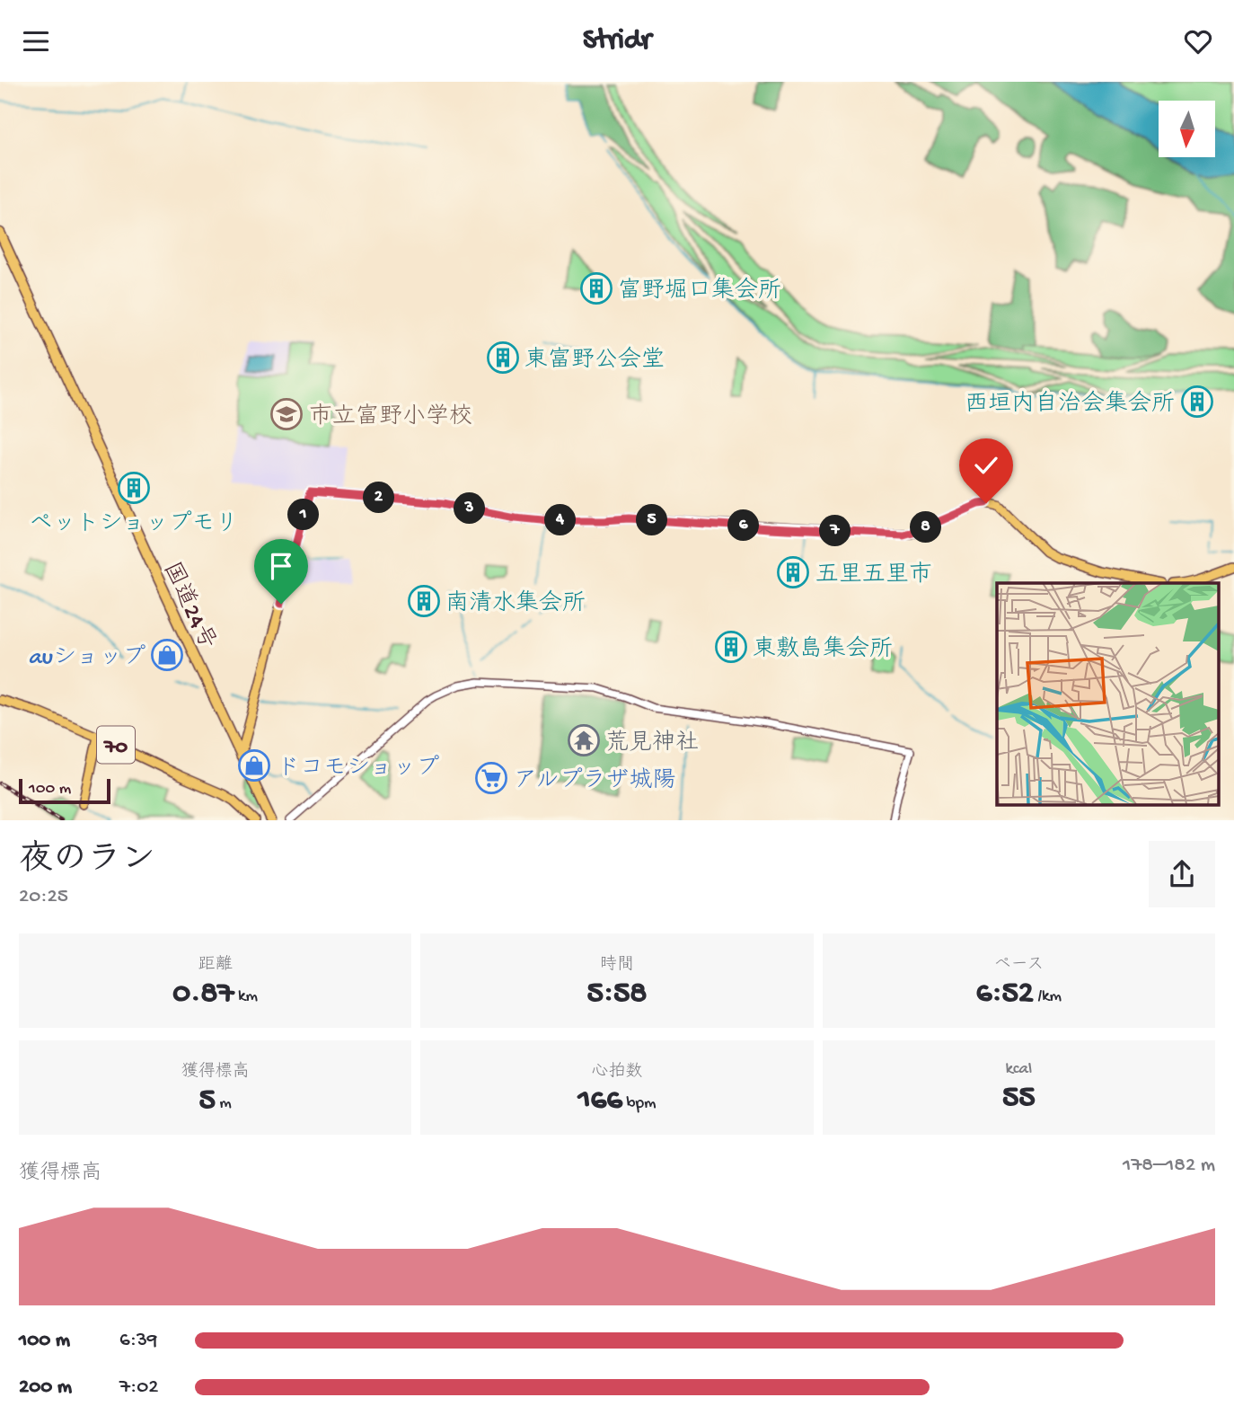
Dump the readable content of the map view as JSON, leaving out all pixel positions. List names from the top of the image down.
{
  "streets": {
    "highway": ["国道24号"],
    "main road": ["70"]
  },
  "places": {
    "building": [
      "富野堀口集会所",
      "東富野公会堂",
      "西垣内自治会集会所",
      "ペットショップモリ",
      "五里五里市",
      "南清水集会所",
      "東敷島集会所"
    ],
    "school or university": ["市立富野小学校"],
    "shop": ["auショップ", "ドコモショップ"],
    "temple": ["荒見神社"],
    "supermarket": ["アルプラザ城陽"]
  },
  "scale_bar": "100 m",
  "north": "bottom",
  "page": {
    "header": "Stridr",
    "pins": [
      "2",
      "3",
      "1",
      "4",
      "5",
      "6",
      "8",
      "7"
    ],
    "scale": "100 m",
    "heading": ["夜のラン", "20:25"],
    "stats": [
      ["距離", "0.87 km"],
      ["時間", "5:58"],
      ["ペース", "6:52 /km"],
      ["獲得標高", "5 m"],
      ["心拍数", "166 bpm"],
      ["kcal", "55"]
    ],
    "chart": ["獲得標高", "178–182 m"],
    "list": [
      {
        "name": "100 m",
        "note": "6:39"
      },
      {
        "name": "200 m",
        "note": "7:02"
      }
    ]
  }
}
